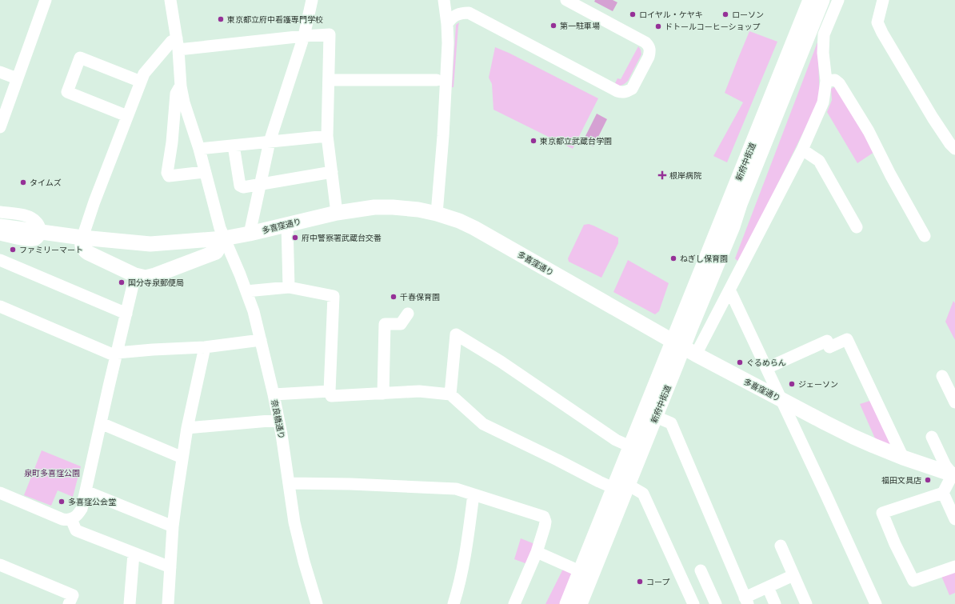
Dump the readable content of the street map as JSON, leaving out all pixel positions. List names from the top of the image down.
{
  "streets": {
    "main road": ["新府中街道", "多喜窪通り"],
    "street": ["奈良橋通り"]
  },
  "crossings": [
    ["新府中街道", "多喜窪通り"],
    ["多喜窪通り", "奈良橋通り"]
  ],
  "parks": ["泉町多喜窪公園"],
  "places": {
    "other": [
      "ロイヤル・ケヤキ",
      "ローソン",
      "東京都立府中看護専門学校",
      "第一駐車場",
      "ドトールコーヒーショップ",
      "東京都立武蔵台学園",
      "タイムズ",
      "府中警察署武蔵台交番",
      "ファミリーマート",
      "ねぎし保育園",
      "国分寺泉郵便局",
      "千春保育園",
      "ぐるめらん",
      "ジェーソン",
      "福田文具店",
      "多喜窪公会堂",
      "コープ"
    ],
    "health": ["根岸病院"]
  }
}
